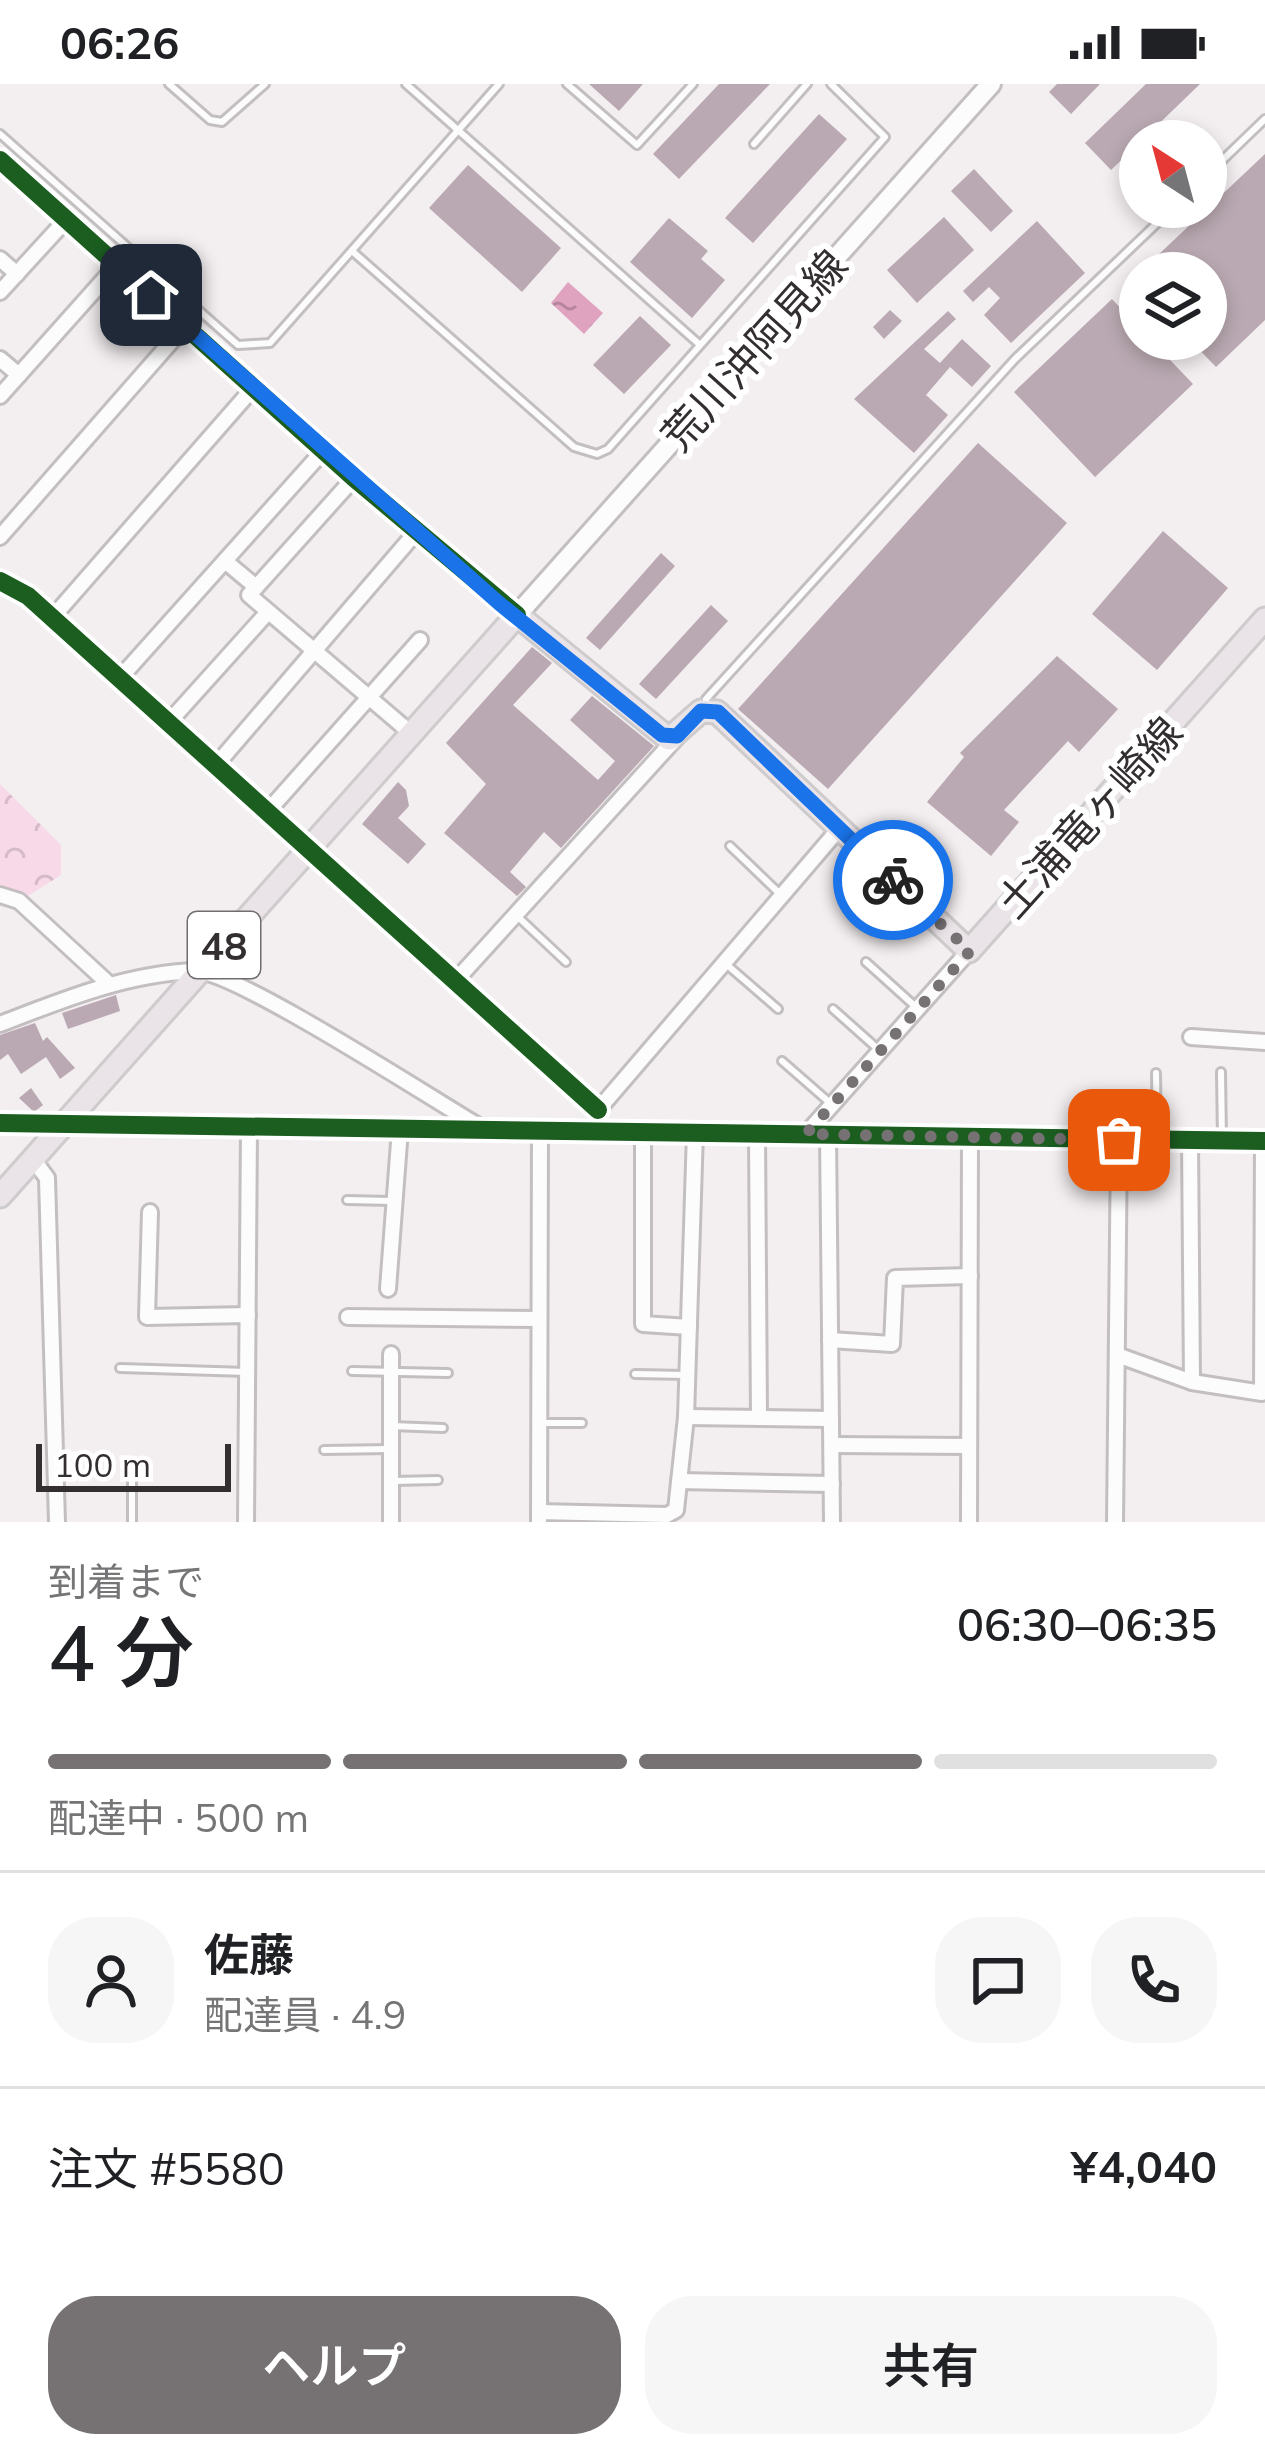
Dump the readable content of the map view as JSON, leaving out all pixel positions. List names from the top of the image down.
{
  "streets": {
    "main road": ["荒川沖阿見線", "土浦竜ヶ崎線", "48"]
  },
  "crossings": [
    ["荒川沖阿見線", "48"]
  ],
  "scale_bar": "100 m",
  "north": "top left",
  "page": {
    "status": "06:26",
    "scale": "100 m",
    "heading": ["4 分", "到着まで", "06:30–06:35"],
    "panel": [
      "佐藤",
      "配達員 · 4.9",
      "注文 #5580",
      "¥4,040"
    ],
    "bar": "配達中 · 500 m",
    "buttons": ["ヘルプ", "共有"]
  }
}
